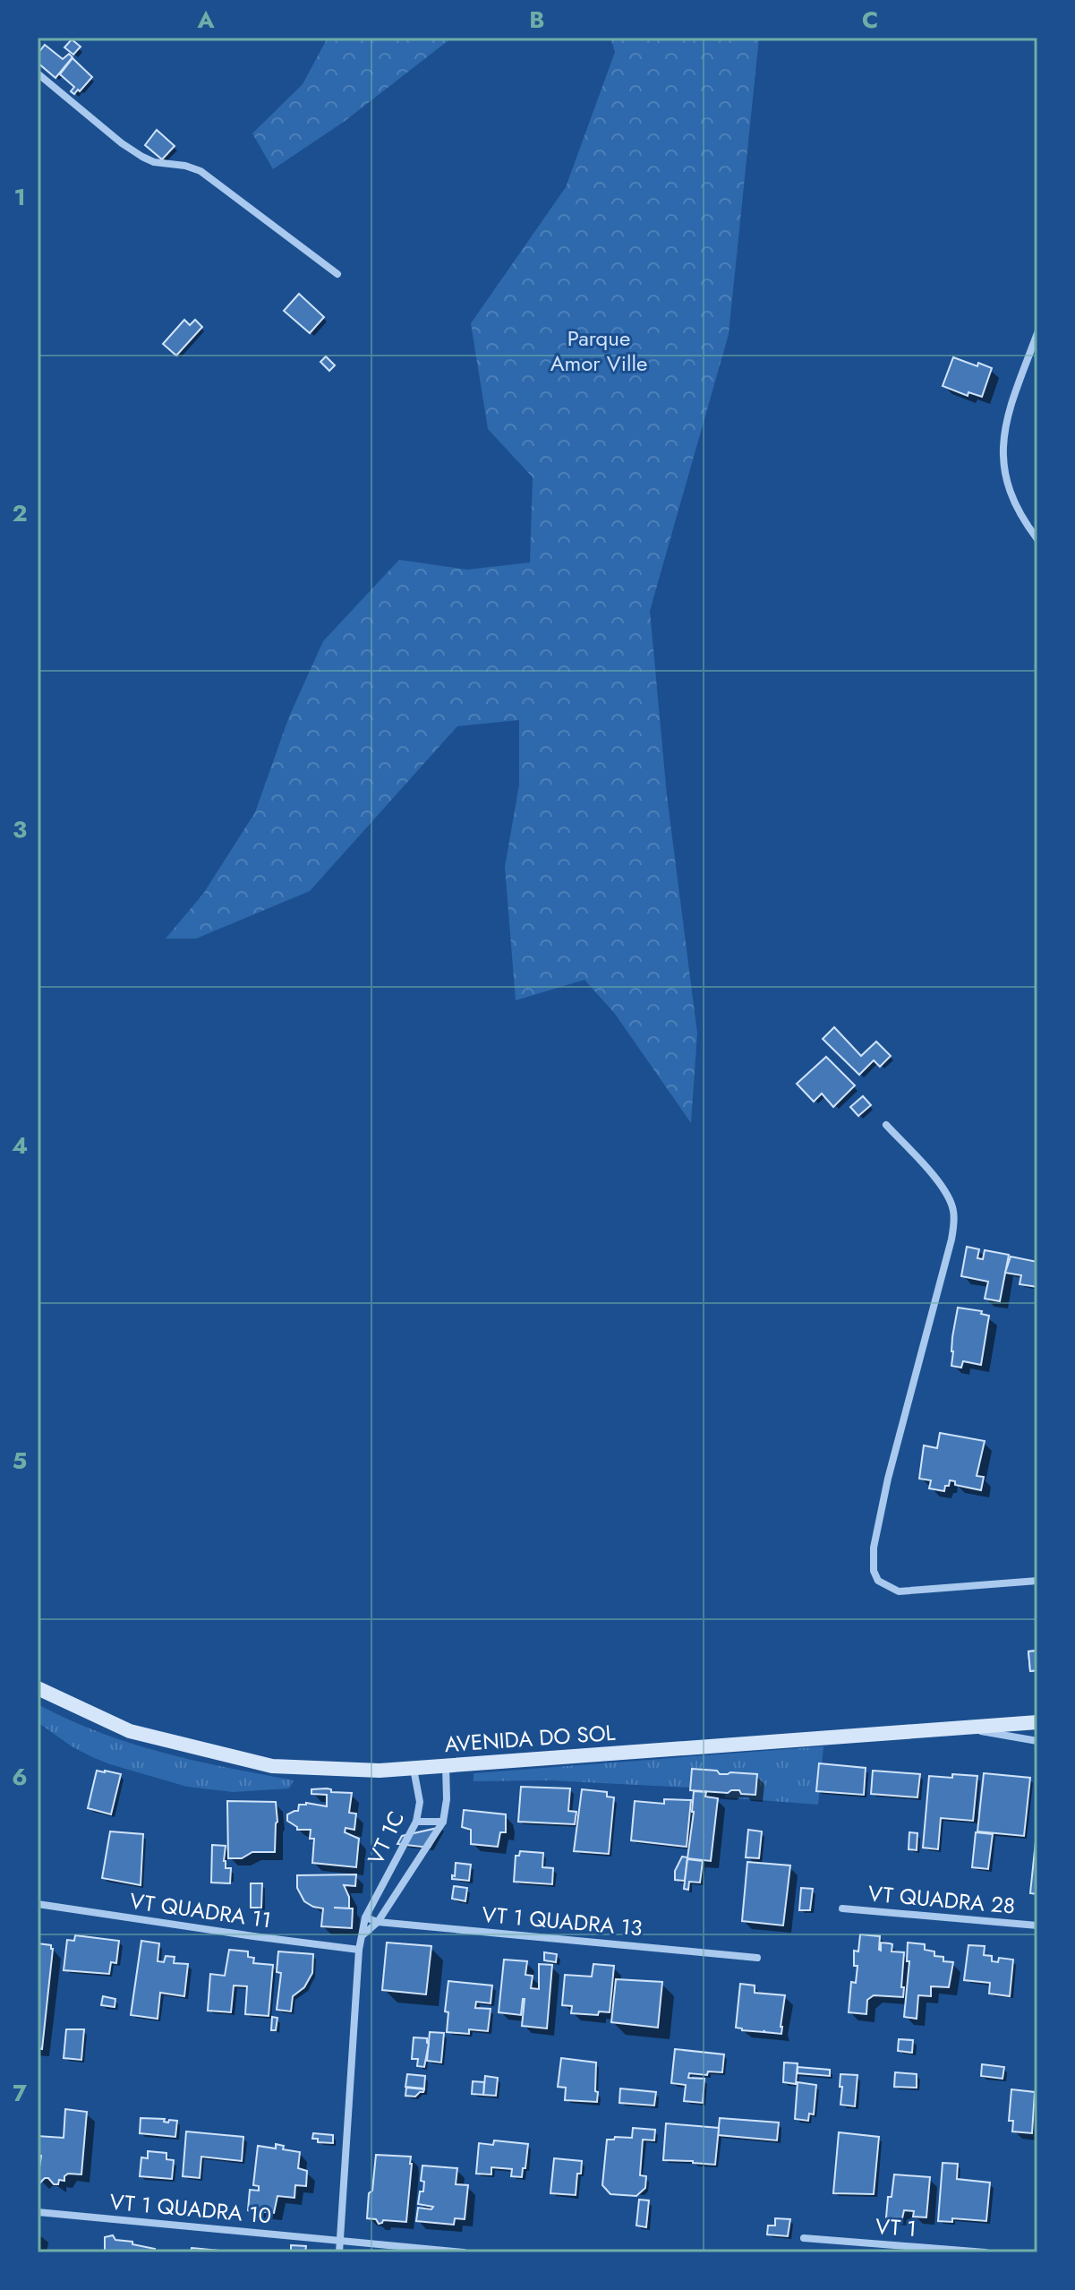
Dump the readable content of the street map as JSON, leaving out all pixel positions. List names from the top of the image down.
{
  "streets": {
    "street": [
      "AVENIDA DO SOL",
      "VT 1C",
      "VT QUADRA 28",
      "VT QUADRA 11",
      "VT 1 QUADRA 13",
      "VT 1 QUADRA 10",
      "VT 1"
    ]
  },
  "crossings": [
    ["AVENIDA DO SOL", "VT 1C"],
    ["VT 1C", "VT 1 QUADRA 13"]
  ],
  "parks": ["Parque Amor Ville"],
  "grid": {
    "columns": ["A", "B", "C"],
    "rows": [
      "1",
      "2",
      "3",
      "4",
      "5",
      "6",
      "7"
    ]
  }
}
